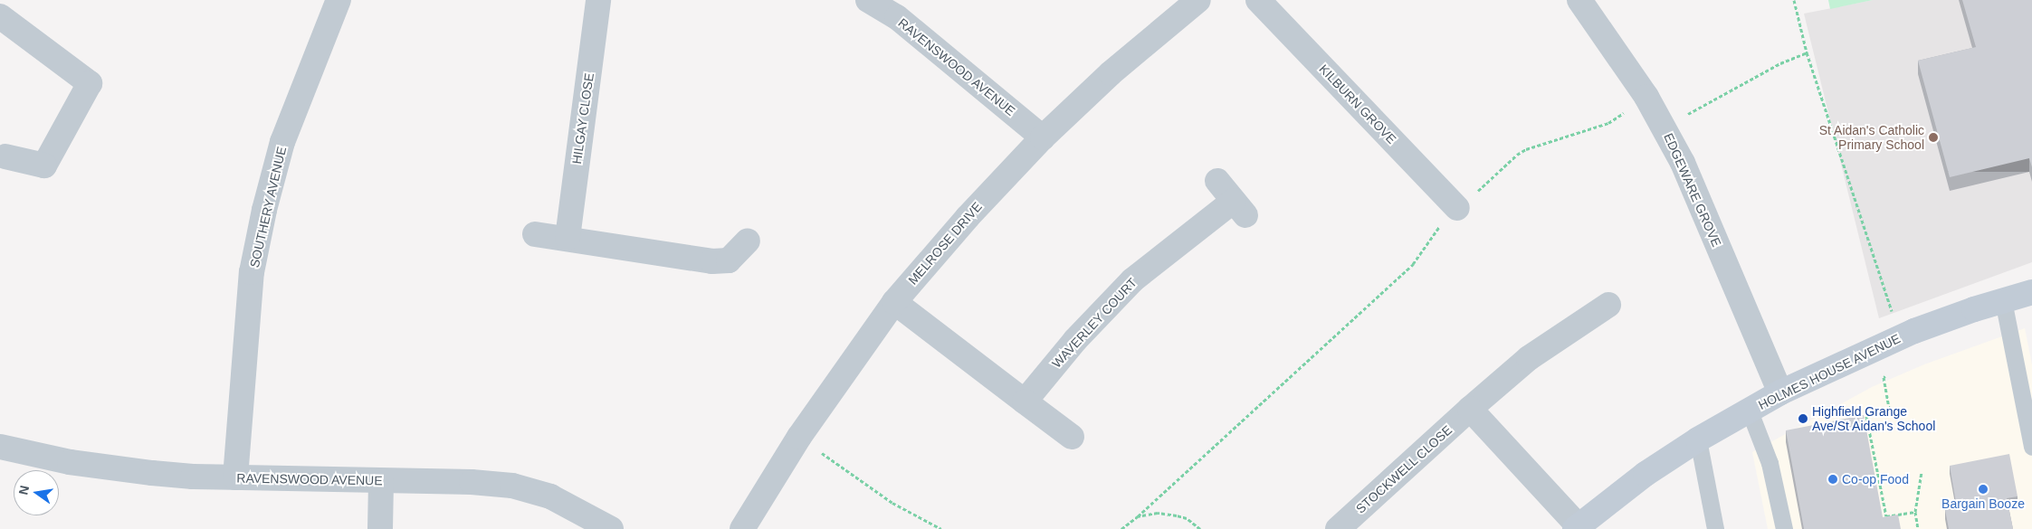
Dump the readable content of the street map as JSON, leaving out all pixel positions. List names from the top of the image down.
{
  "streets": {
    "main road": ["HOLMES HOUSE AVENUE"],
    "street": [
      "RAVENSWOOD AVENUE",
      "KILBURN GROVE",
      "HILGAY CLOSE",
      "EDGEWARE GROVE",
      "SOUTHERY AVENUE",
      "MELROSE DRIVE",
      "WAVERLEY COURT",
      "STOCKWELL CLOSE"
    ]
  },
  "crossings": [
    ["RAVENSWOOD AVENUE", "SOUTHERY AVENUE"],
    ["RAVENSWOOD AVENUE", "MELROSE DRIVE"],
    ["EDGEWARE GROVE", "HOLMES HOUSE AVENUE"]
  ],
  "places": [
    "St Aidan's Catholic Primary School",
    "Highfield Grange Ave/St Aidan's School",
    "Co-op Food",
    "Bargain Booze"
  ],
  "north": "left"
}
